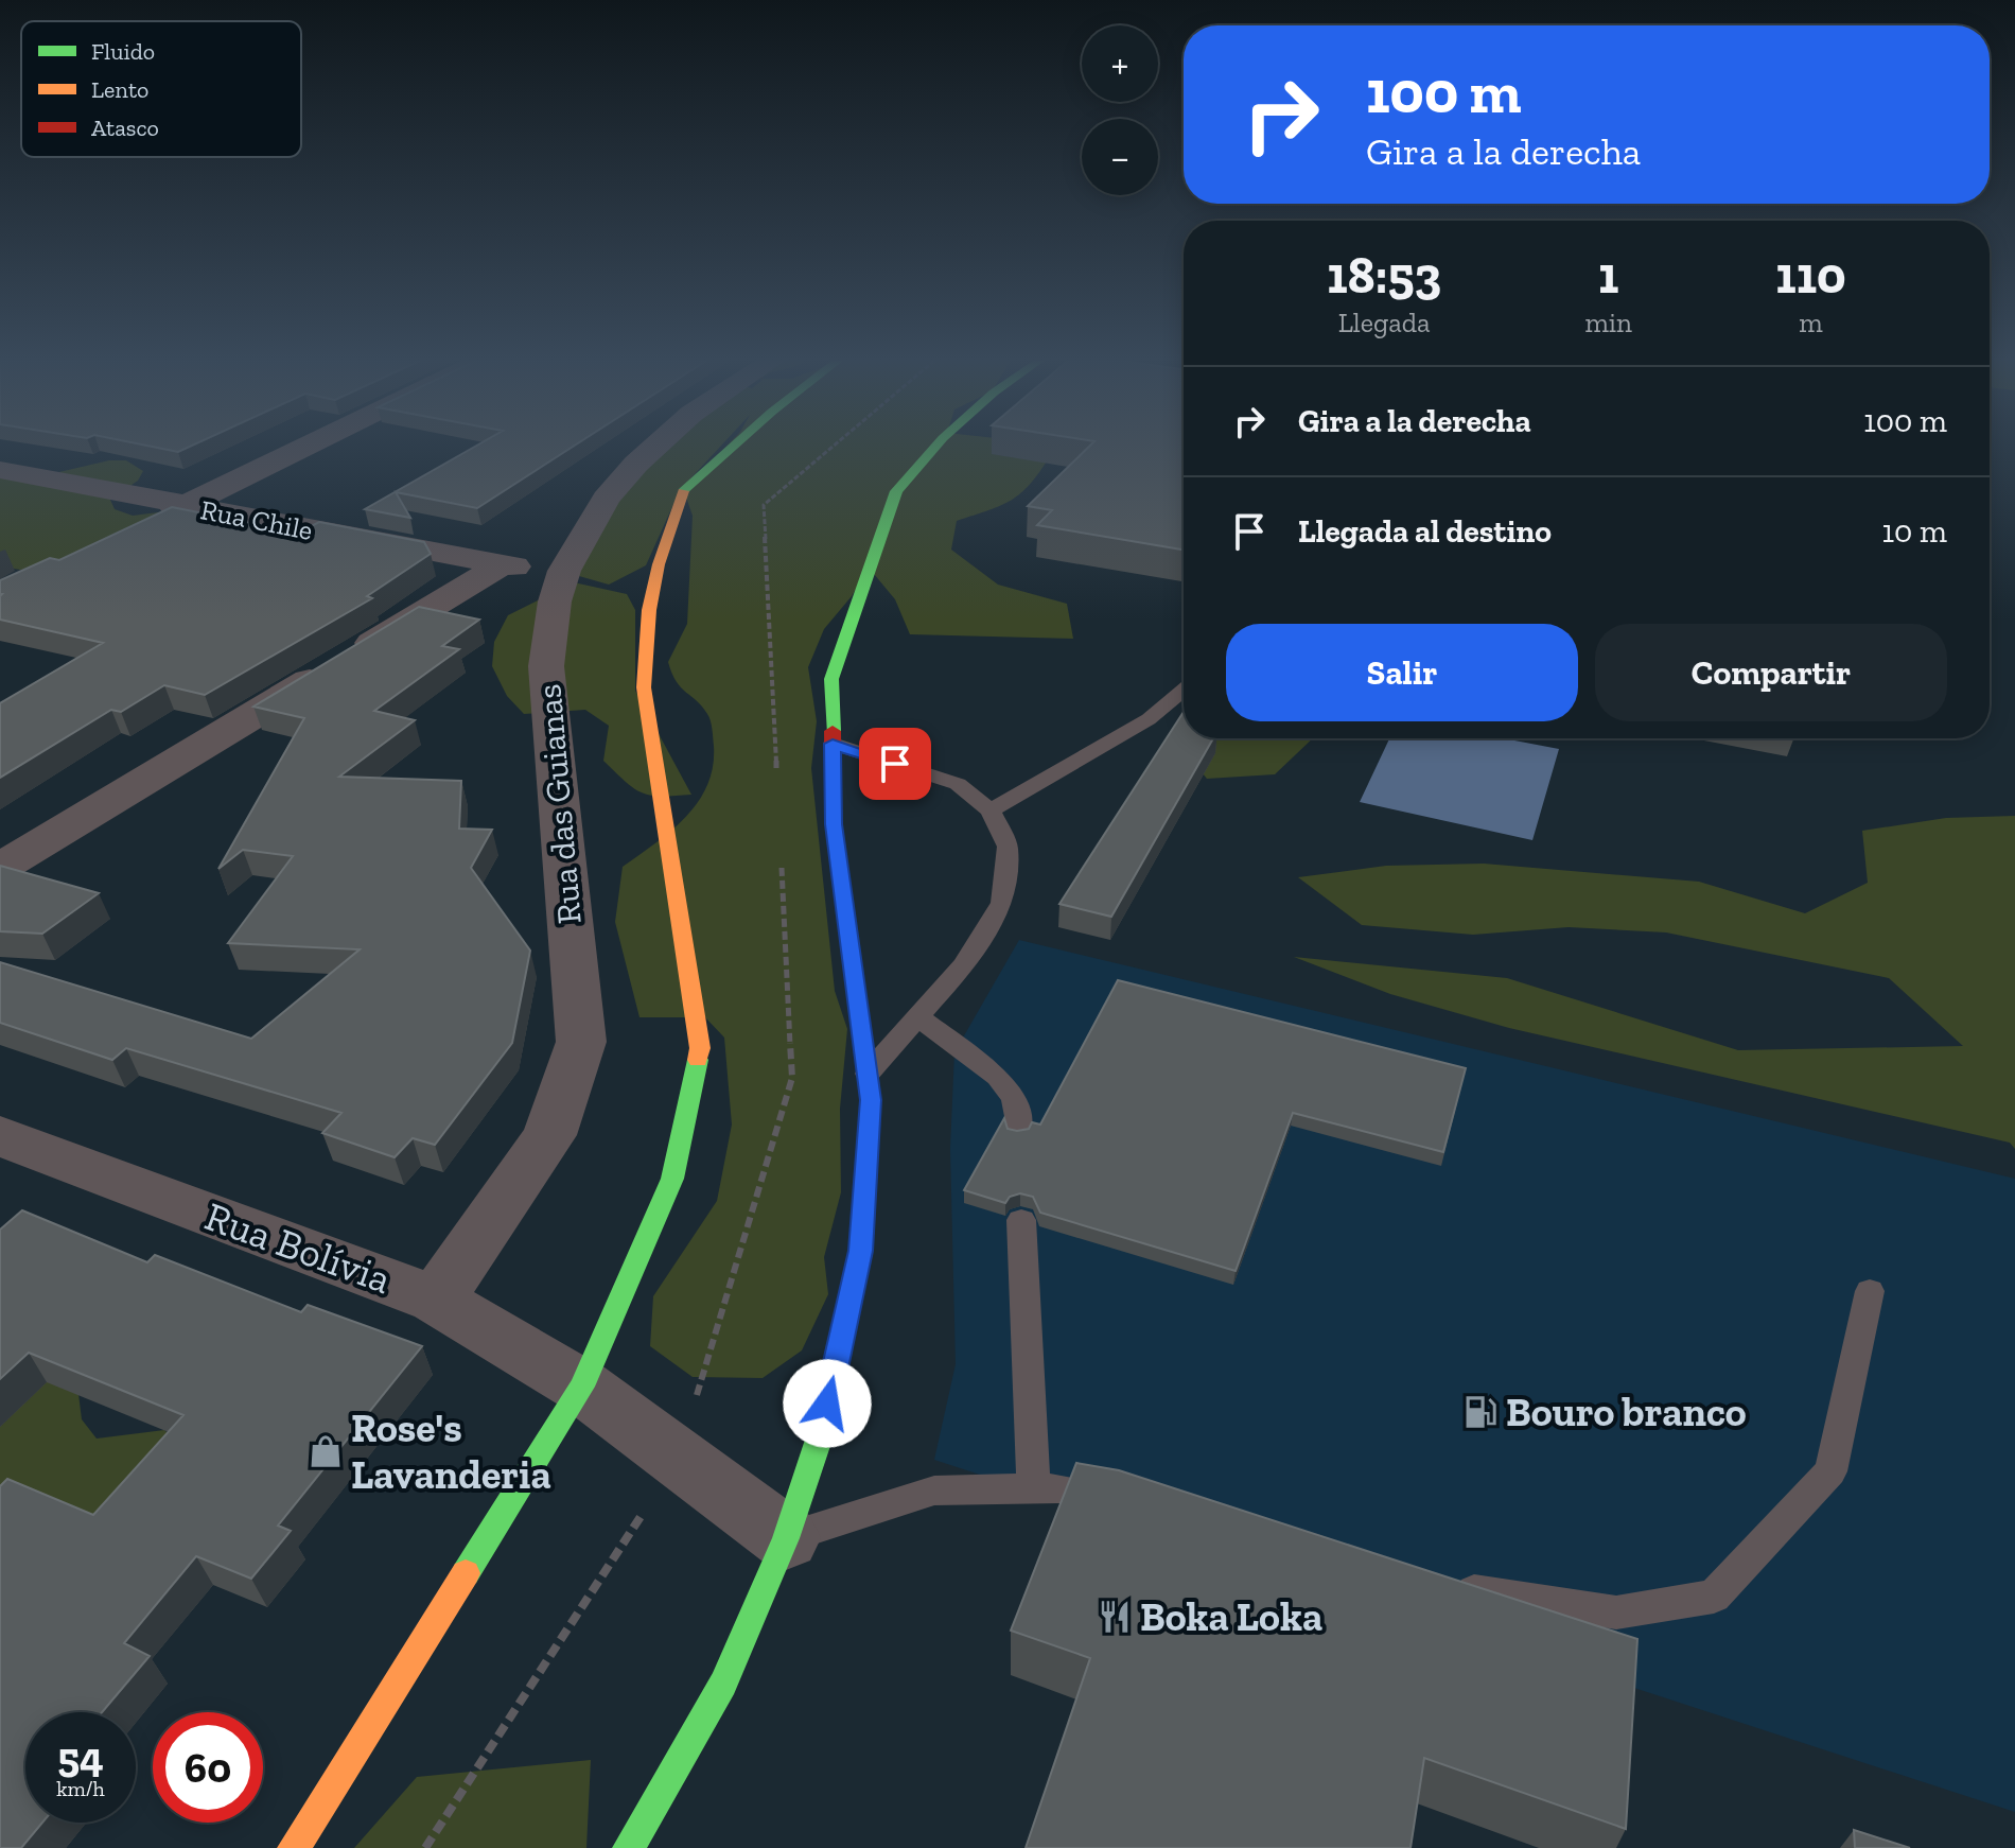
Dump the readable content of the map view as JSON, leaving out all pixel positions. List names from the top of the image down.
{
  "streets": {
    "street": ["Rua Chile", "Rua das Guianas", "Rua Bolívia"]
  },
  "crossings": [
    ["Rua Chile", "Rua das Guianas"],
    ["Rua das Guianas", "Rua Bolívia"]
  ],
  "places": {
    "fuel station": ["Bouro branco"],
    "shop": ["Rose's Lavanderia"],
    "restaurant": ["Boka Loka"]
  },
  "legend": ["Fluido", "Lento", "Atasco"],
  "page": {
    "map_buttons": ["+", "−"],
    "turn": ["100 m", "Gira a la derecha"],
    "eta": [
      "18:53",
      "Llegada",
      "1",
      "min",
      "110",
      "m"
    ],
    "list": [
      {
        "name": "Gira a la derecha",
        "value": "100 m"
      },
      {
        "name": "Llegada al destino",
        "value": "10 m"
      }
    ],
    "buttons": ["Salir", "Compartir"],
    "speed": "54 km/h",
    "limit": "60"
  }
}
